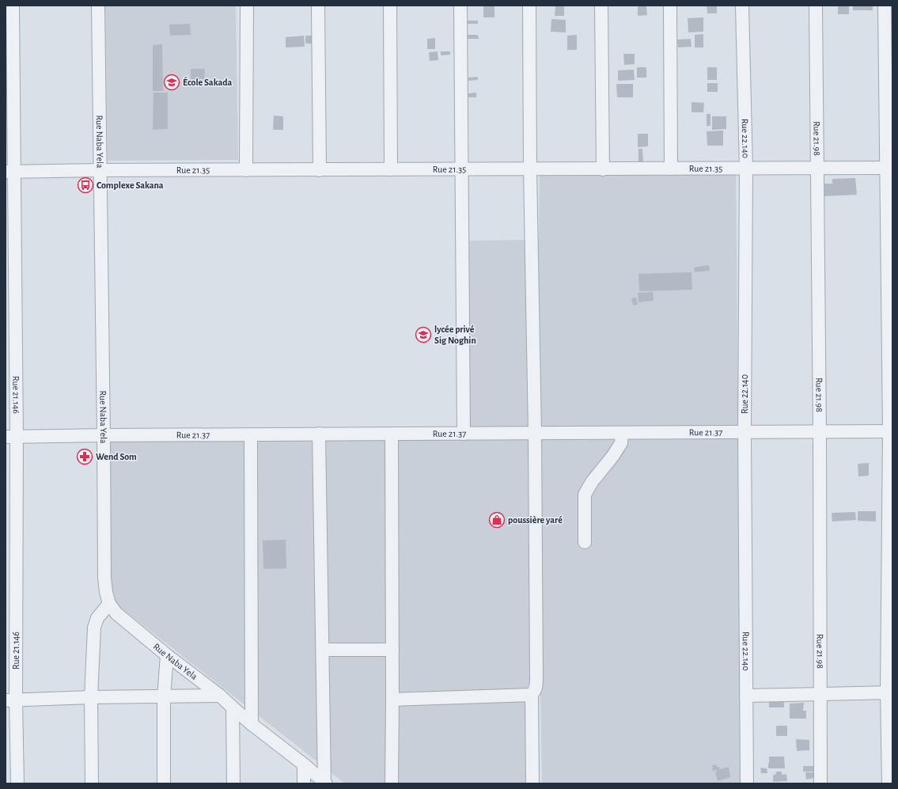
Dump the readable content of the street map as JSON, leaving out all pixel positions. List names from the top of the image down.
{
  "streets": {
    "street": [
      "Rue 22.140",
      "Rue 21.98",
      "Rue Naba Yela",
      "Rue 21.35",
      "Rue 21.146",
      "Rue 21.37"
    ]
  },
  "crossings": [
    ["Rue 22.140", "Rue 21.35"],
    ["Rue 22.140", "Rue 21.37"],
    ["Rue 21.98", "Rue 21.35"],
    ["Rue 21.98", "Rue 21.37"],
    ["Rue Naba Yela", "Rue 21.35"],
    ["Rue Naba Yela", "Rue 21.37"],
    ["Rue 21.35", "Rue 21.146"],
    ["Rue 21.146", "Rue 21.37"]
  ],
  "places": {
    "school or university": ["École Sakada", "lycée privé Sig Noghin"],
    "bus stop": ["Complexe Sakana"],
    "pharmacy": ["Wend Som"],
    "shop": ["poussière yaré"]
  }
}
